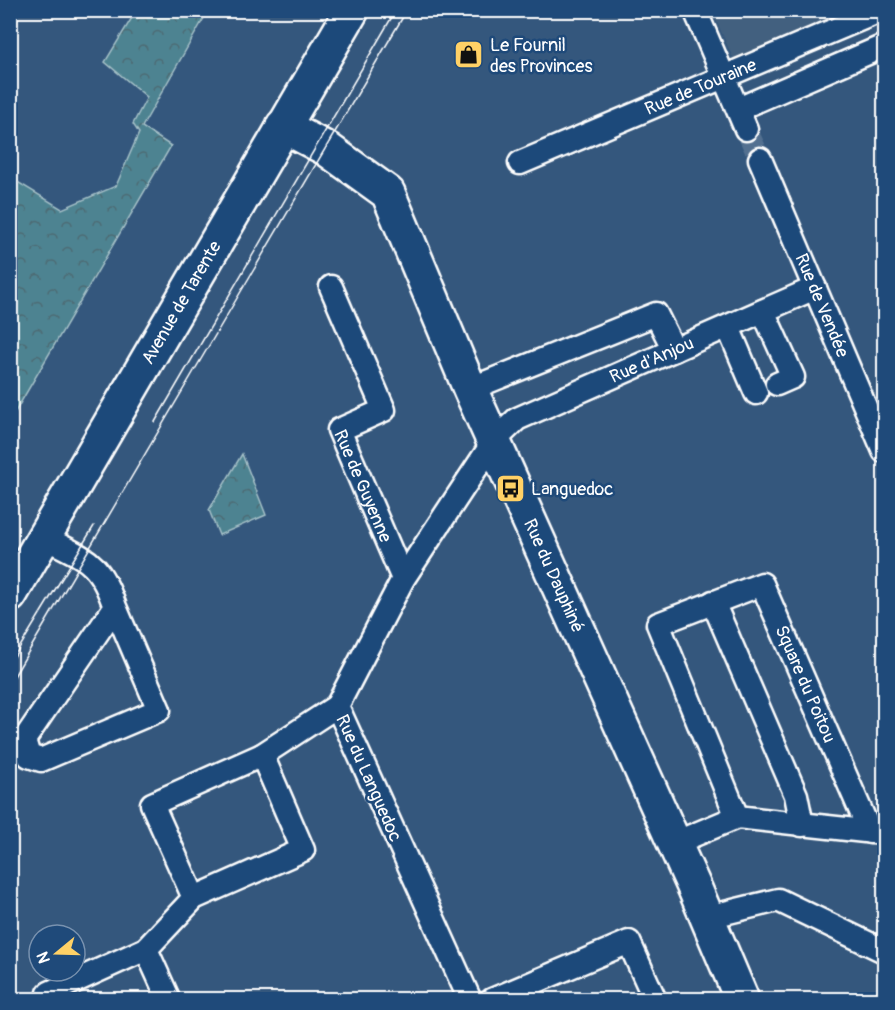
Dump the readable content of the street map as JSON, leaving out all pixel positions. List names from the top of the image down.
{
  "streets": {
    "street": [
      "Rue de Touraine",
      "Avenue de Tarente",
      "Rue de Vendée",
      "Rue d'Anjou",
      "Rue de Guyenne",
      "Rue du Dauphiné",
      "Square du Poitou",
      "Rue du Languedoc"
    ]
  },
  "crossings": [
    ["Avenue de Tarente", "Rue du Dauphiné"],
    ["Rue de Vendée", "Rue d'Anjou"],
    ["Rue d'Anjou", "Rue du Dauphiné"],
    ["Rue d'Anjou", "Rue du Languedoc"],
    ["Rue de Guyenne", "Rue du Languedoc"],
    ["Rue du Dauphiné", "Square du Poitou"],
    ["Rue du Dauphiné", "Rue du Languedoc"]
  ],
  "places": {
    "shop": ["Le Fournil des Provinces"],
    "bus stop": ["Languedoc"]
  },
  "north": "left"
}
